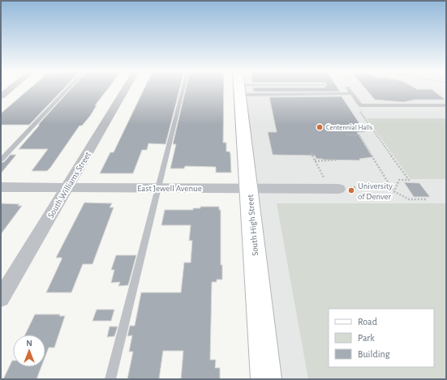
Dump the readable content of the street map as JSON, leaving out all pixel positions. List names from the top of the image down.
{
  "streets": {
    "street": ["South Williams Street", "East Jewell Avenue", "South High Street"]
  },
  "crossings": [
    ["South Williams Street", "East Jewell Avenue"],
    ["East Jewell Avenue", "South High Street"]
  ],
  "places": ["Centennial Halls", "University of Denver"],
  "legend": ["Road", "Park", "Building"],
  "north": "top"
}
